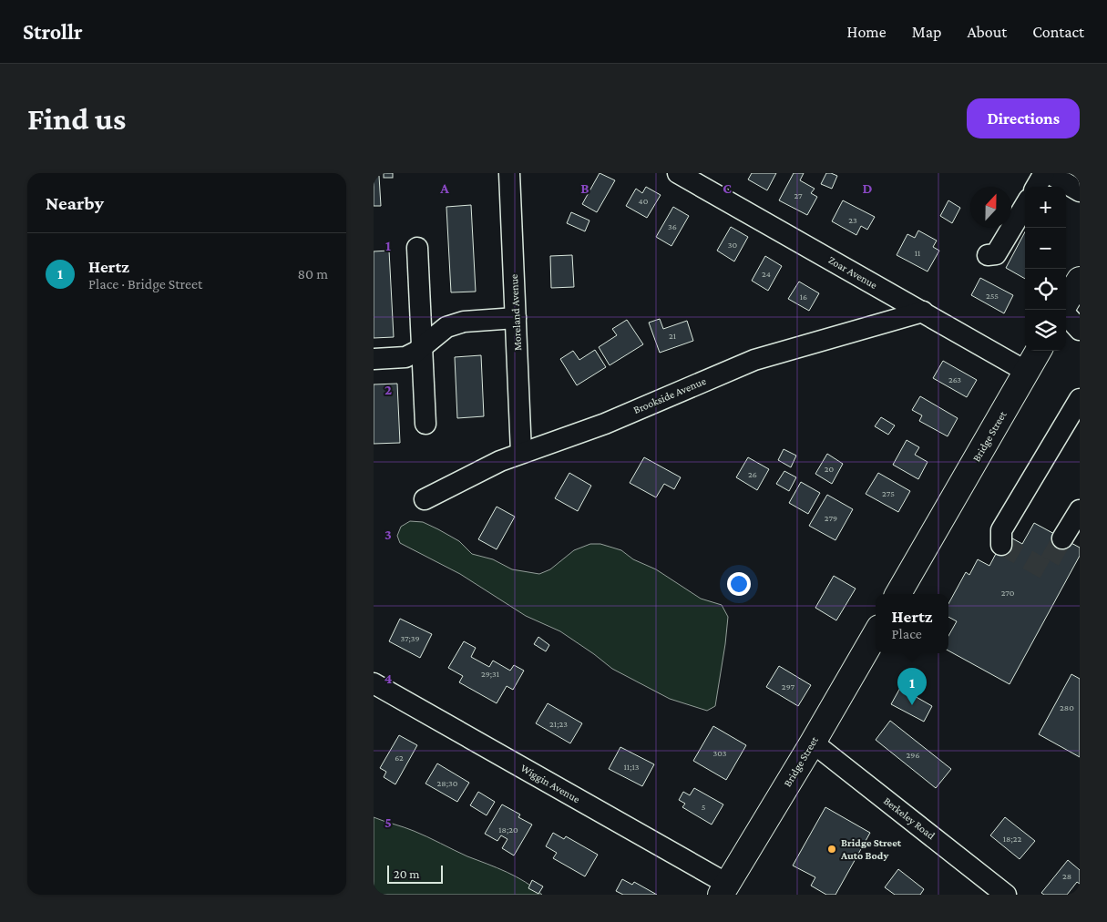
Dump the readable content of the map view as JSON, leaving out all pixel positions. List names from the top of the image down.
{
  "streets": {
    "main road": ["Bridge Street"],
    "street": [
      "Zoar Avenue",
      "Moreland Avenue",
      "Brookside Avenue",
      "Wiggin Avenue",
      "Berkeley Road"
    ]
  },
  "crossings": [
    ["Zoar Avenue", "Brookside Avenue"],
    ["Zoar Avenue", "Bridge Street"],
    ["Moreland Avenue", "Brookside Avenue"],
    ["Bridge Street", "Wiggin Avenue"],
    ["Bridge Street", "Berkeley Road"]
  ],
  "places": ["Bridge Street Auto Body"],
  "house_numbers": [
    "27",
    "40",
    "23",
    "36",
    "30",
    "11",
    "24",
    "255",
    "16",
    "21",
    "263",
    "20",
    "26",
    "275",
    "279",
    "270",
    "37;39",
    "29;31",
    "297",
    "280",
    "21;23",
    "303",
    "296",
    "62",
    "11;13",
    "28;30",
    "5",
    "18;20",
    "18;22",
    "28"
  ],
  "scale_bar": "20 m",
  "north": "top",
  "page": {
    "header": "Strollr",
    "nav": [
      "Home",
      "Map",
      "About",
      "Contact"
    ],
    "buttons": "Directions",
    "title": "Find us",
    "heading": "Nearby",
    "map_buttons": ["+", "−"],
    "list": [
      {
        "mark": "1",
        "name": "Hertz",
        "note": "Place · Bridge Street",
        "value": "80 m"
      }
    ],
    "popup": ["Hertz", "Place"],
    "pins": "1",
    "scale": "20 m"
  },
  "grid": {
    "columns": [
      "A",
      "B",
      "C",
      "D"
    ],
    "rows": [
      "1",
      "2",
      "3",
      "4",
      "5"
    ]
  }
}
